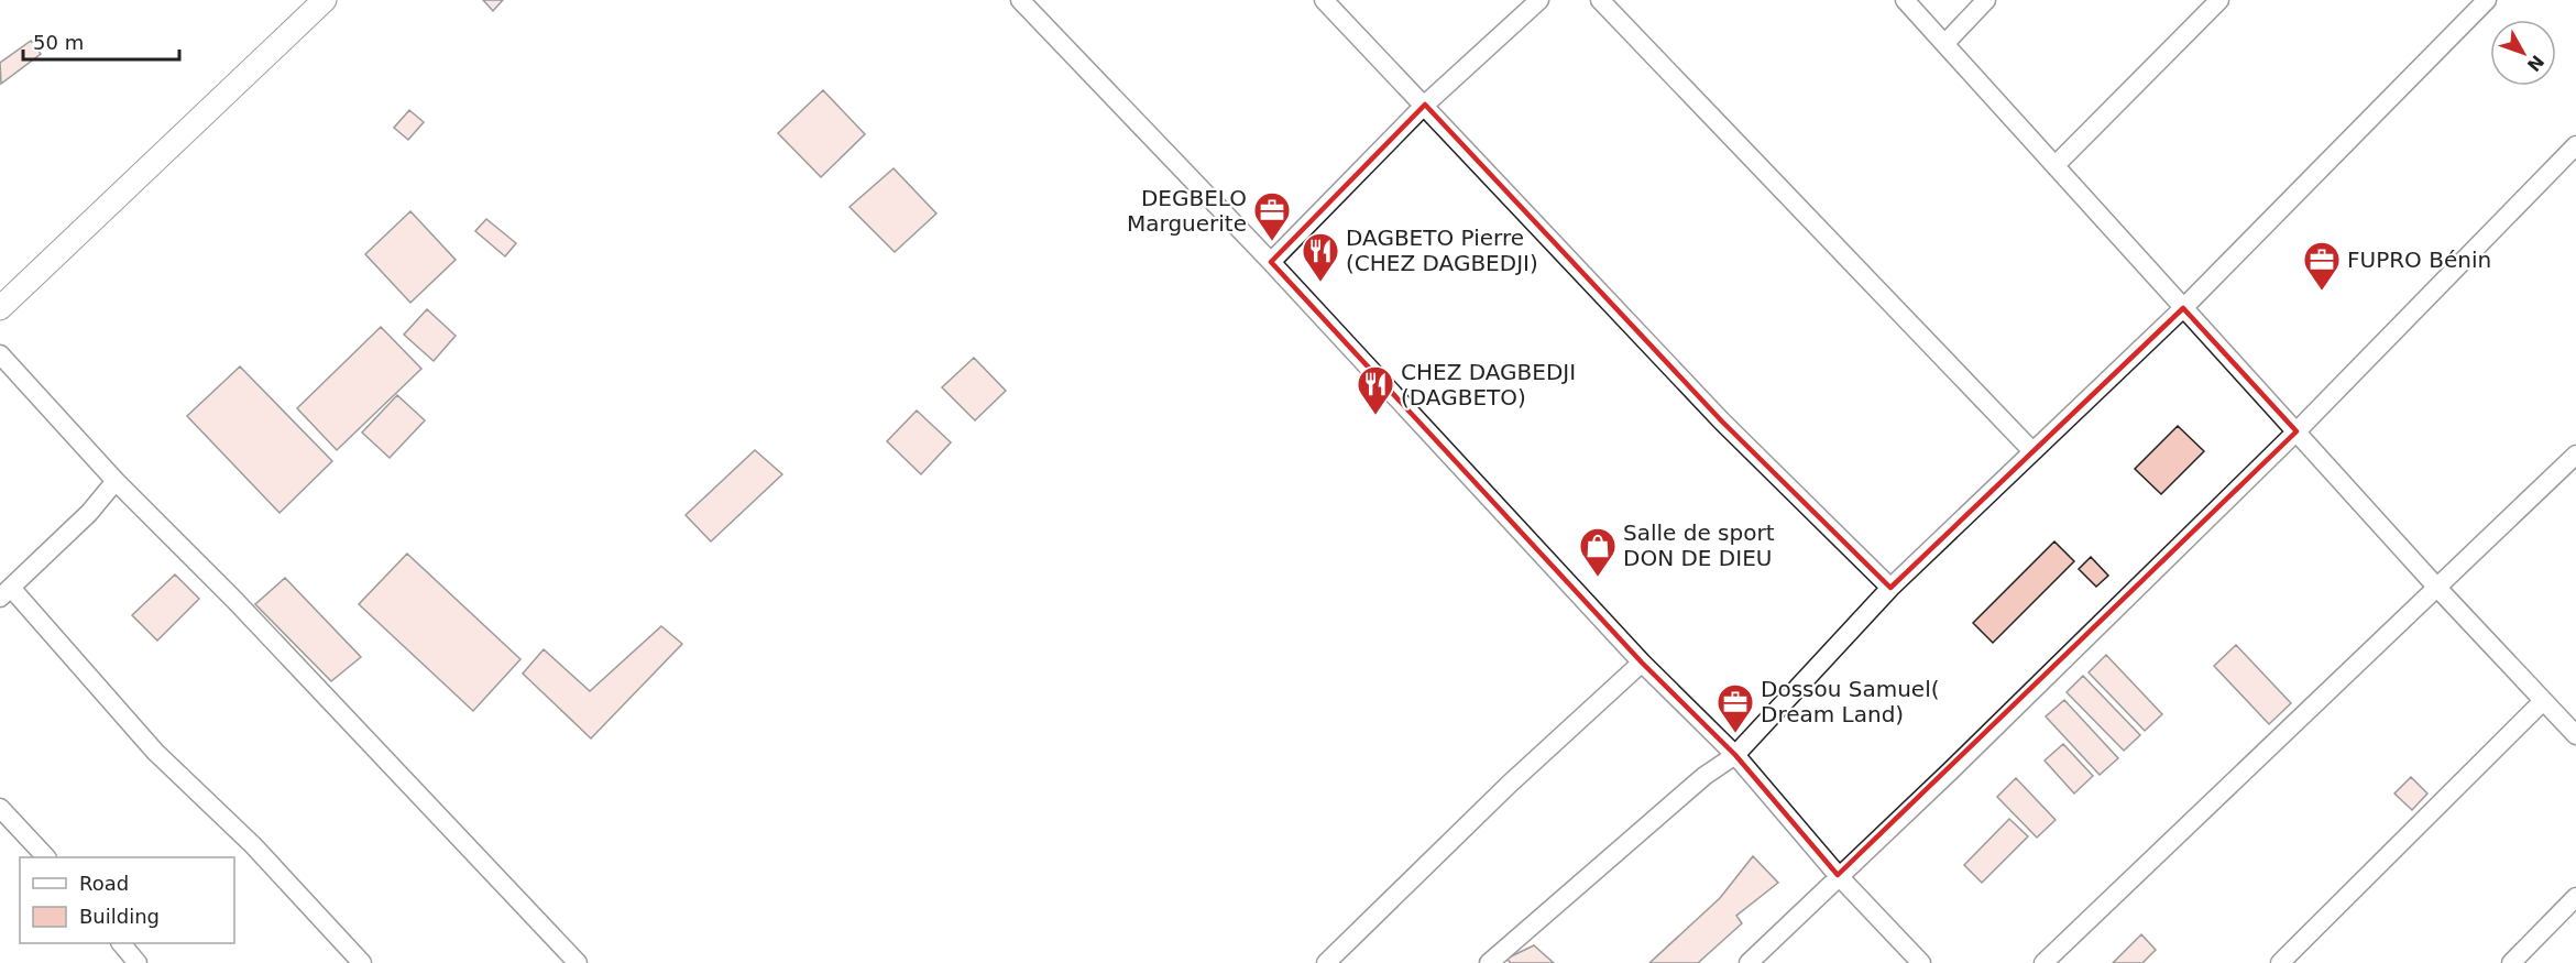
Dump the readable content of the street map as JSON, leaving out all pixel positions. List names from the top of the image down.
{
  "places": {
    "office": ["DEGBELO Marguerite", "FUPRO Bénin", "Dossou Samuel( Dream Land)"],
    "restaurant": ["DAGBETO Pierre (CHEZ DAGBEDJI)", "CHEZ DAGBEDJI (DAGBETO)"],
    "shop": ["Salle de sport DON DE DIEU"]
  },
  "legend": ["Road", "Building"],
  "scale_bar": "50 m",
  "north": "bottom right"
}
